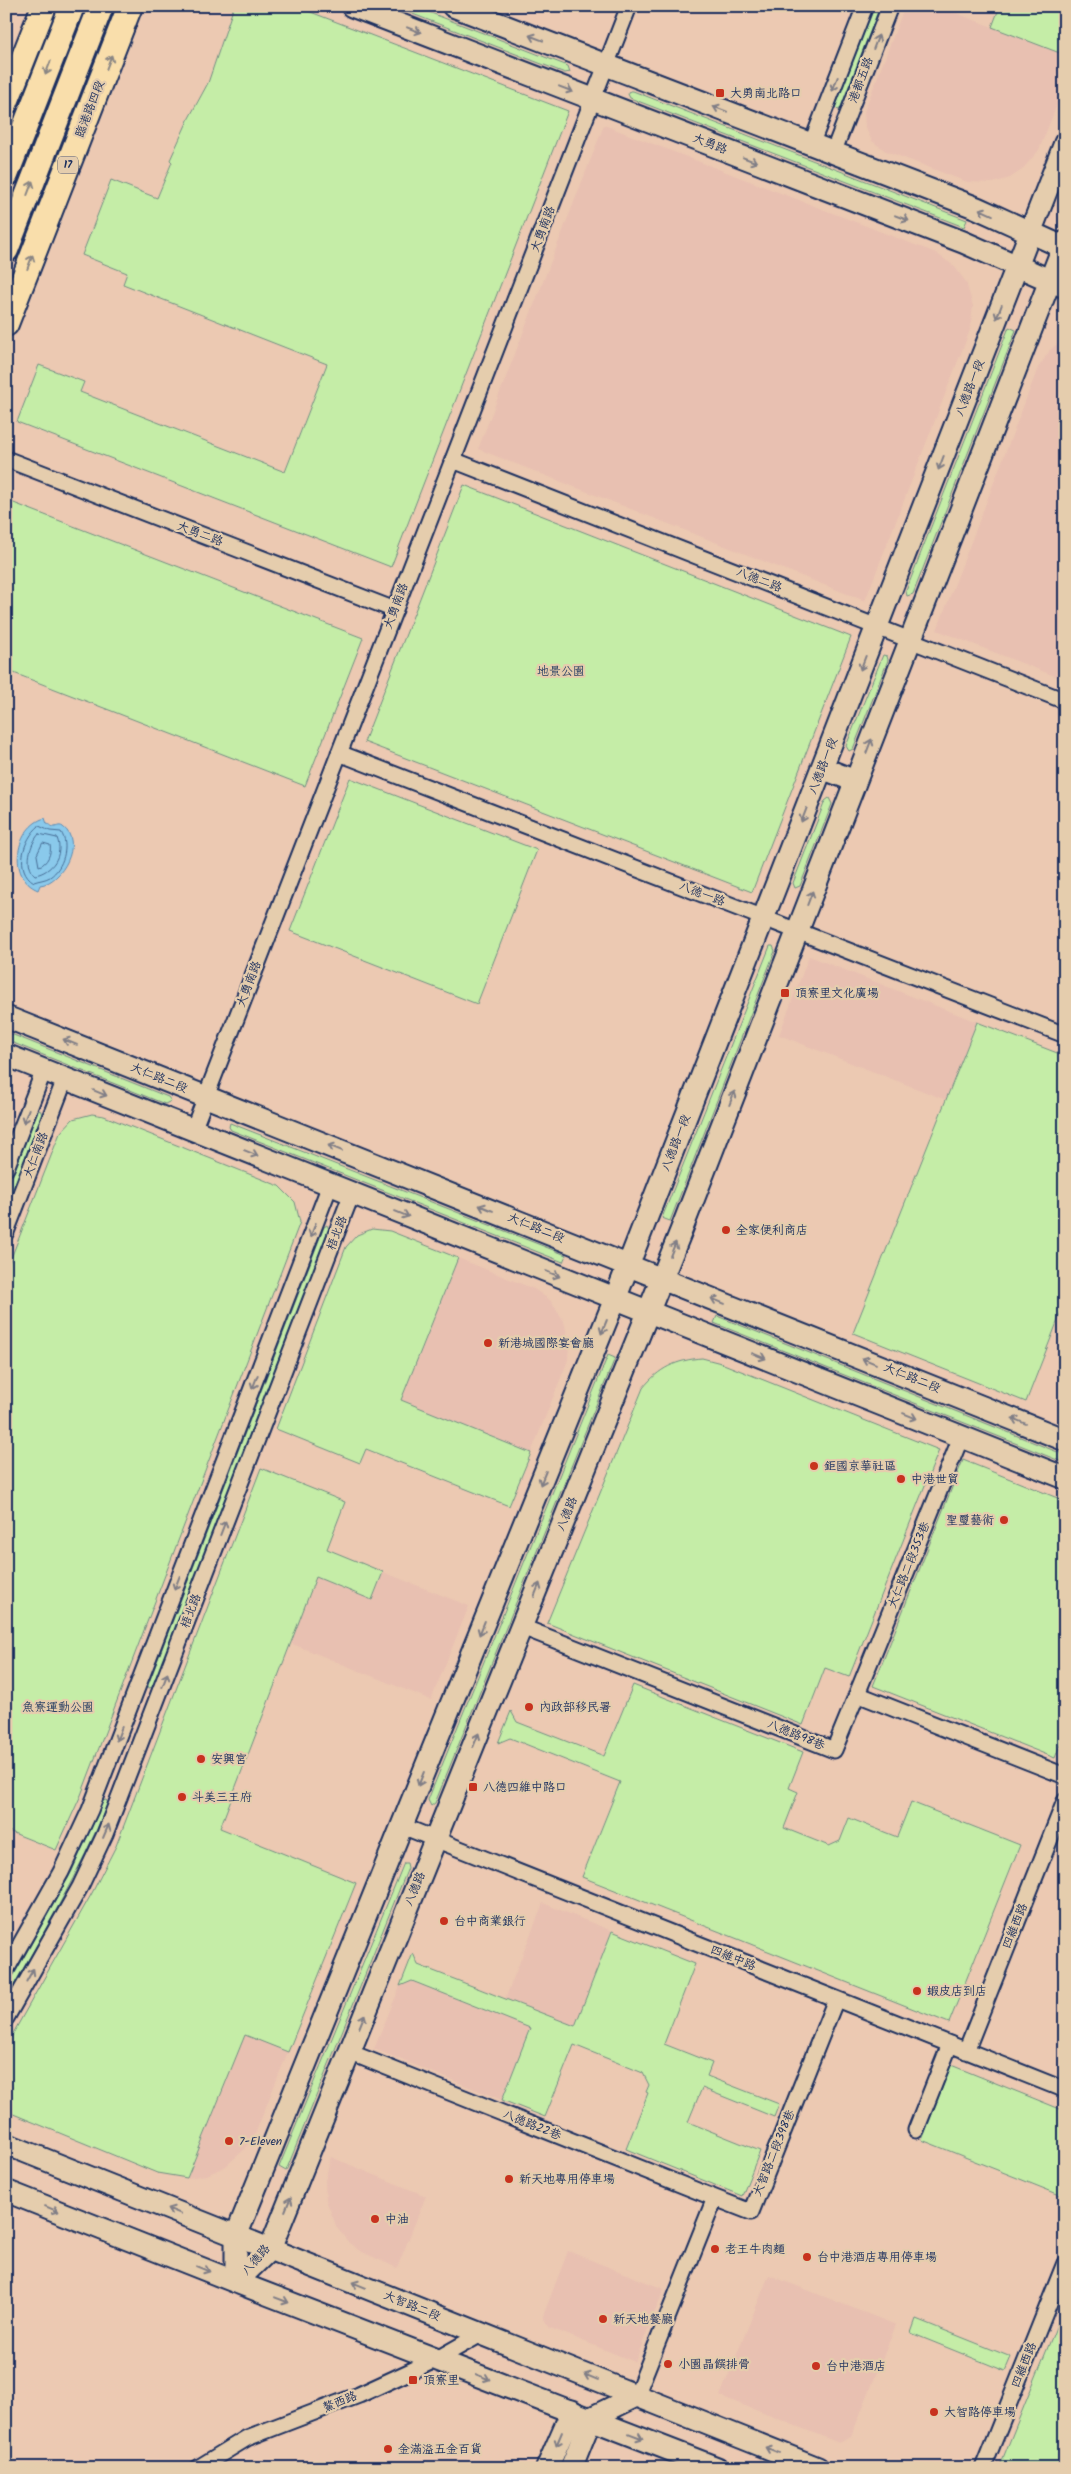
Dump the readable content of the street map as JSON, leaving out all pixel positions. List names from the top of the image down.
{
  "streets": {
    "main road": ["臨港路四段", "17"],
    "street": [
      "港都五路",
      "大勇路",
      "大勇南路",
      "八德路一段",
      "大勇二路",
      "八德二路",
      "八德一路",
      "大仁路二段",
      "大仁南路",
      "梧北路",
      "八德路",
      "大仁路二段353巷",
      "八德路98巷",
      "四維西路",
      "四維中路",
      "八德路22巷",
      "大智路二段398巷",
      "大智路二段",
      "鰲西路"
    ]
  },
  "crossings": [
    ["港都五路", "大勇路"],
    ["大勇路", "大勇南路"],
    ["大勇路", "八德路一段"],
    ["大勇南路", "大勇二路"],
    ["大勇南路", "八德二路"],
    ["大勇南路", "八德一路"],
    ["大勇南路", "大仁路二段"],
    ["八德路一段", "八德二路"],
    ["八德路一段", "八德一路"],
    ["八德路一段", "大仁路二段"],
    ["八德路一段", "八德路"],
    ["大仁路二段", "大仁南路"],
    ["大仁路二段", "梧北路"],
    ["大仁路二段", "八德路"],
    ["大仁路二段", "大仁路二段353巷"],
    ["八德路", "八德路98巷"],
    ["八德路", "四維中路"],
    ["八德路", "八德路22巷"],
    ["八德路", "大智路二段"],
    ["大仁路二段353巷", "八德路98巷"],
    ["四維西路", "四維中路"],
    ["四維中路", "大智路二段398巷"],
    ["八德路22巷", "大智路二段398巷"],
    ["大智路二段", "鰲西路"]
  ],
  "parks": ["地景公園", "魚寮運動公園"],
  "places": {
    "transit": [
      "大勇南北路口",
      "頂寮里文化廣場",
      "八德四維中路口",
      "頂寮里"
    ],
    "other": [
      "全家便利商店",
      "新港城國際宴會廳",
      "鉅國京華社區",
      "中港世貿",
      "聖璽藝術",
      "內政部移民署",
      "安興宮",
      "斗美三王府",
      "台中商業銀行",
      "蝦皮店到店",
      "7-Eleven",
      "新天地專用停車場",
      "中油",
      "老王牛肉麵",
      "台中港酒店專用停車場",
      "新天地餐廳",
      "小園晶饌排骨",
      "台中港酒店",
      "大智路停車場",
      "金滿溢五金百貨"
    ]
  }
}
